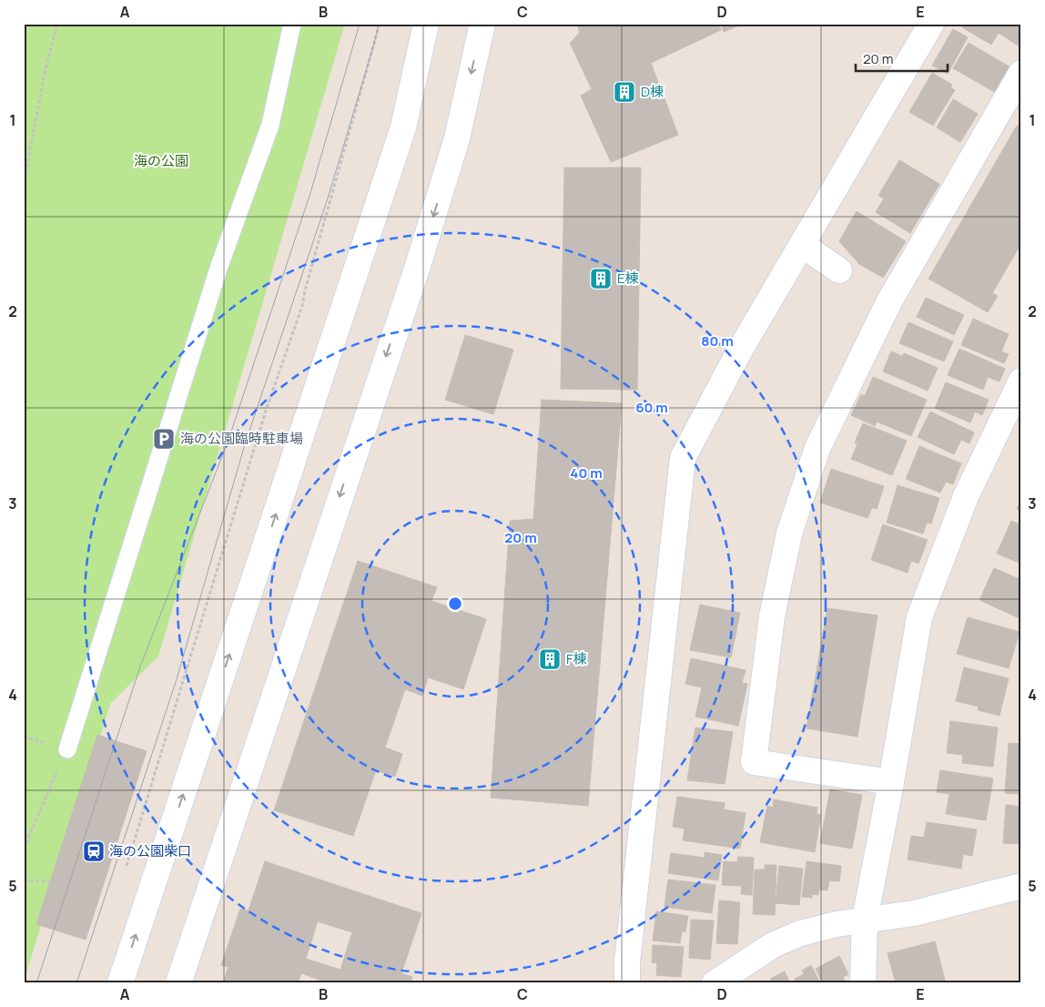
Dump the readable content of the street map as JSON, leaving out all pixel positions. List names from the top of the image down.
{
  "parks": ["海の公園"],
  "places": {
    "building": ["D棟", "E棟", "F棟"],
    "parking": ["海の公園臨時駐車場"],
    "station": ["海の公園柴口"]
  },
  "scale_bar": "20 m",
  "grid": {
    "columns": [
      "A",
      "B",
      "C",
      "D",
      "E"
    ],
    "rows": [
      "1",
      "2",
      "3",
      "4",
      "5"
    ]
  },
  "rings": [
    "80 m",
    "60 m",
    "40 m",
    "20 m"
  ]
}
